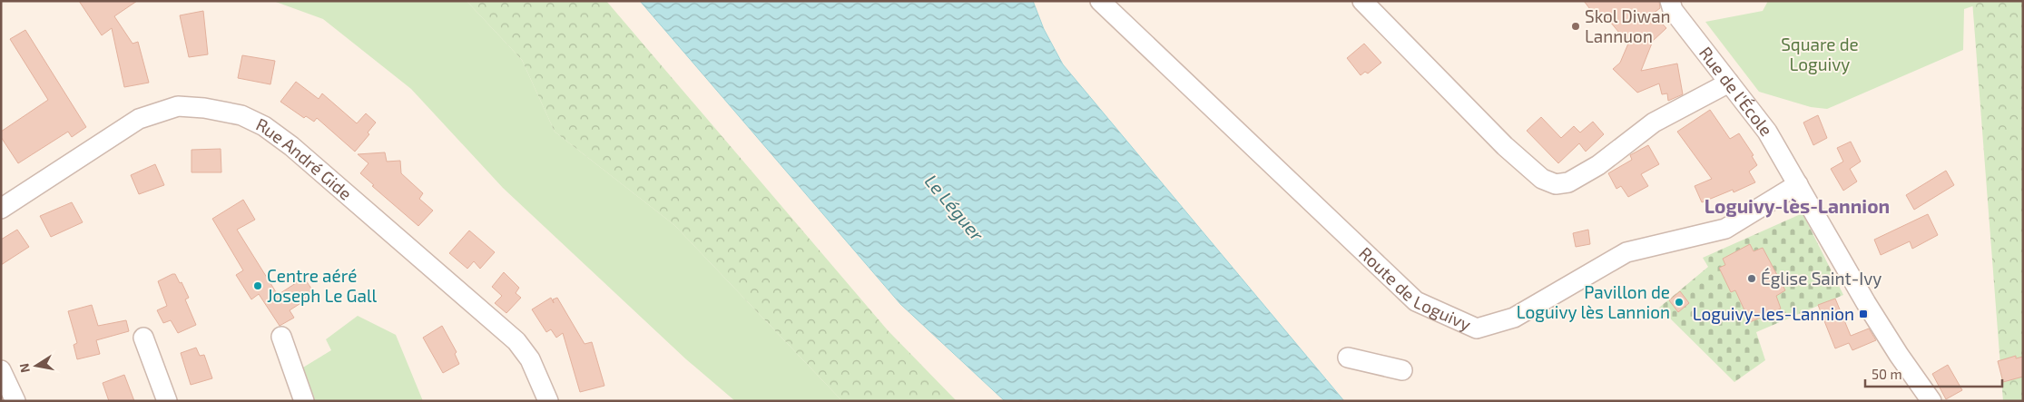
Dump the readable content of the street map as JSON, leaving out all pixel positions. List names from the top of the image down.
{
  "streets": {
    "street": ["Rue de l'École", "Rue André Gide", "Route de Loguivy"]
  },
  "crossings": [
    ["Rue de l'École", "Route de Loguivy"]
  ],
  "districts": ["Loguivy-lès-Lannion"],
  "water": ["Le Léguer"],
  "parks": ["Square de Loguivy"],
  "places": {
    "other": [
      "Skol Diwan Lannuon",
      "Église Saint-Ivy",
      "Centre aéré Joseph Le Gall",
      "Pavillon de Loguivy lès Lannion"
    ],
    "transit": ["Loguivy-les-Lannion"]
  },
  "scale_bar": "50 m",
  "north": "left"
}
